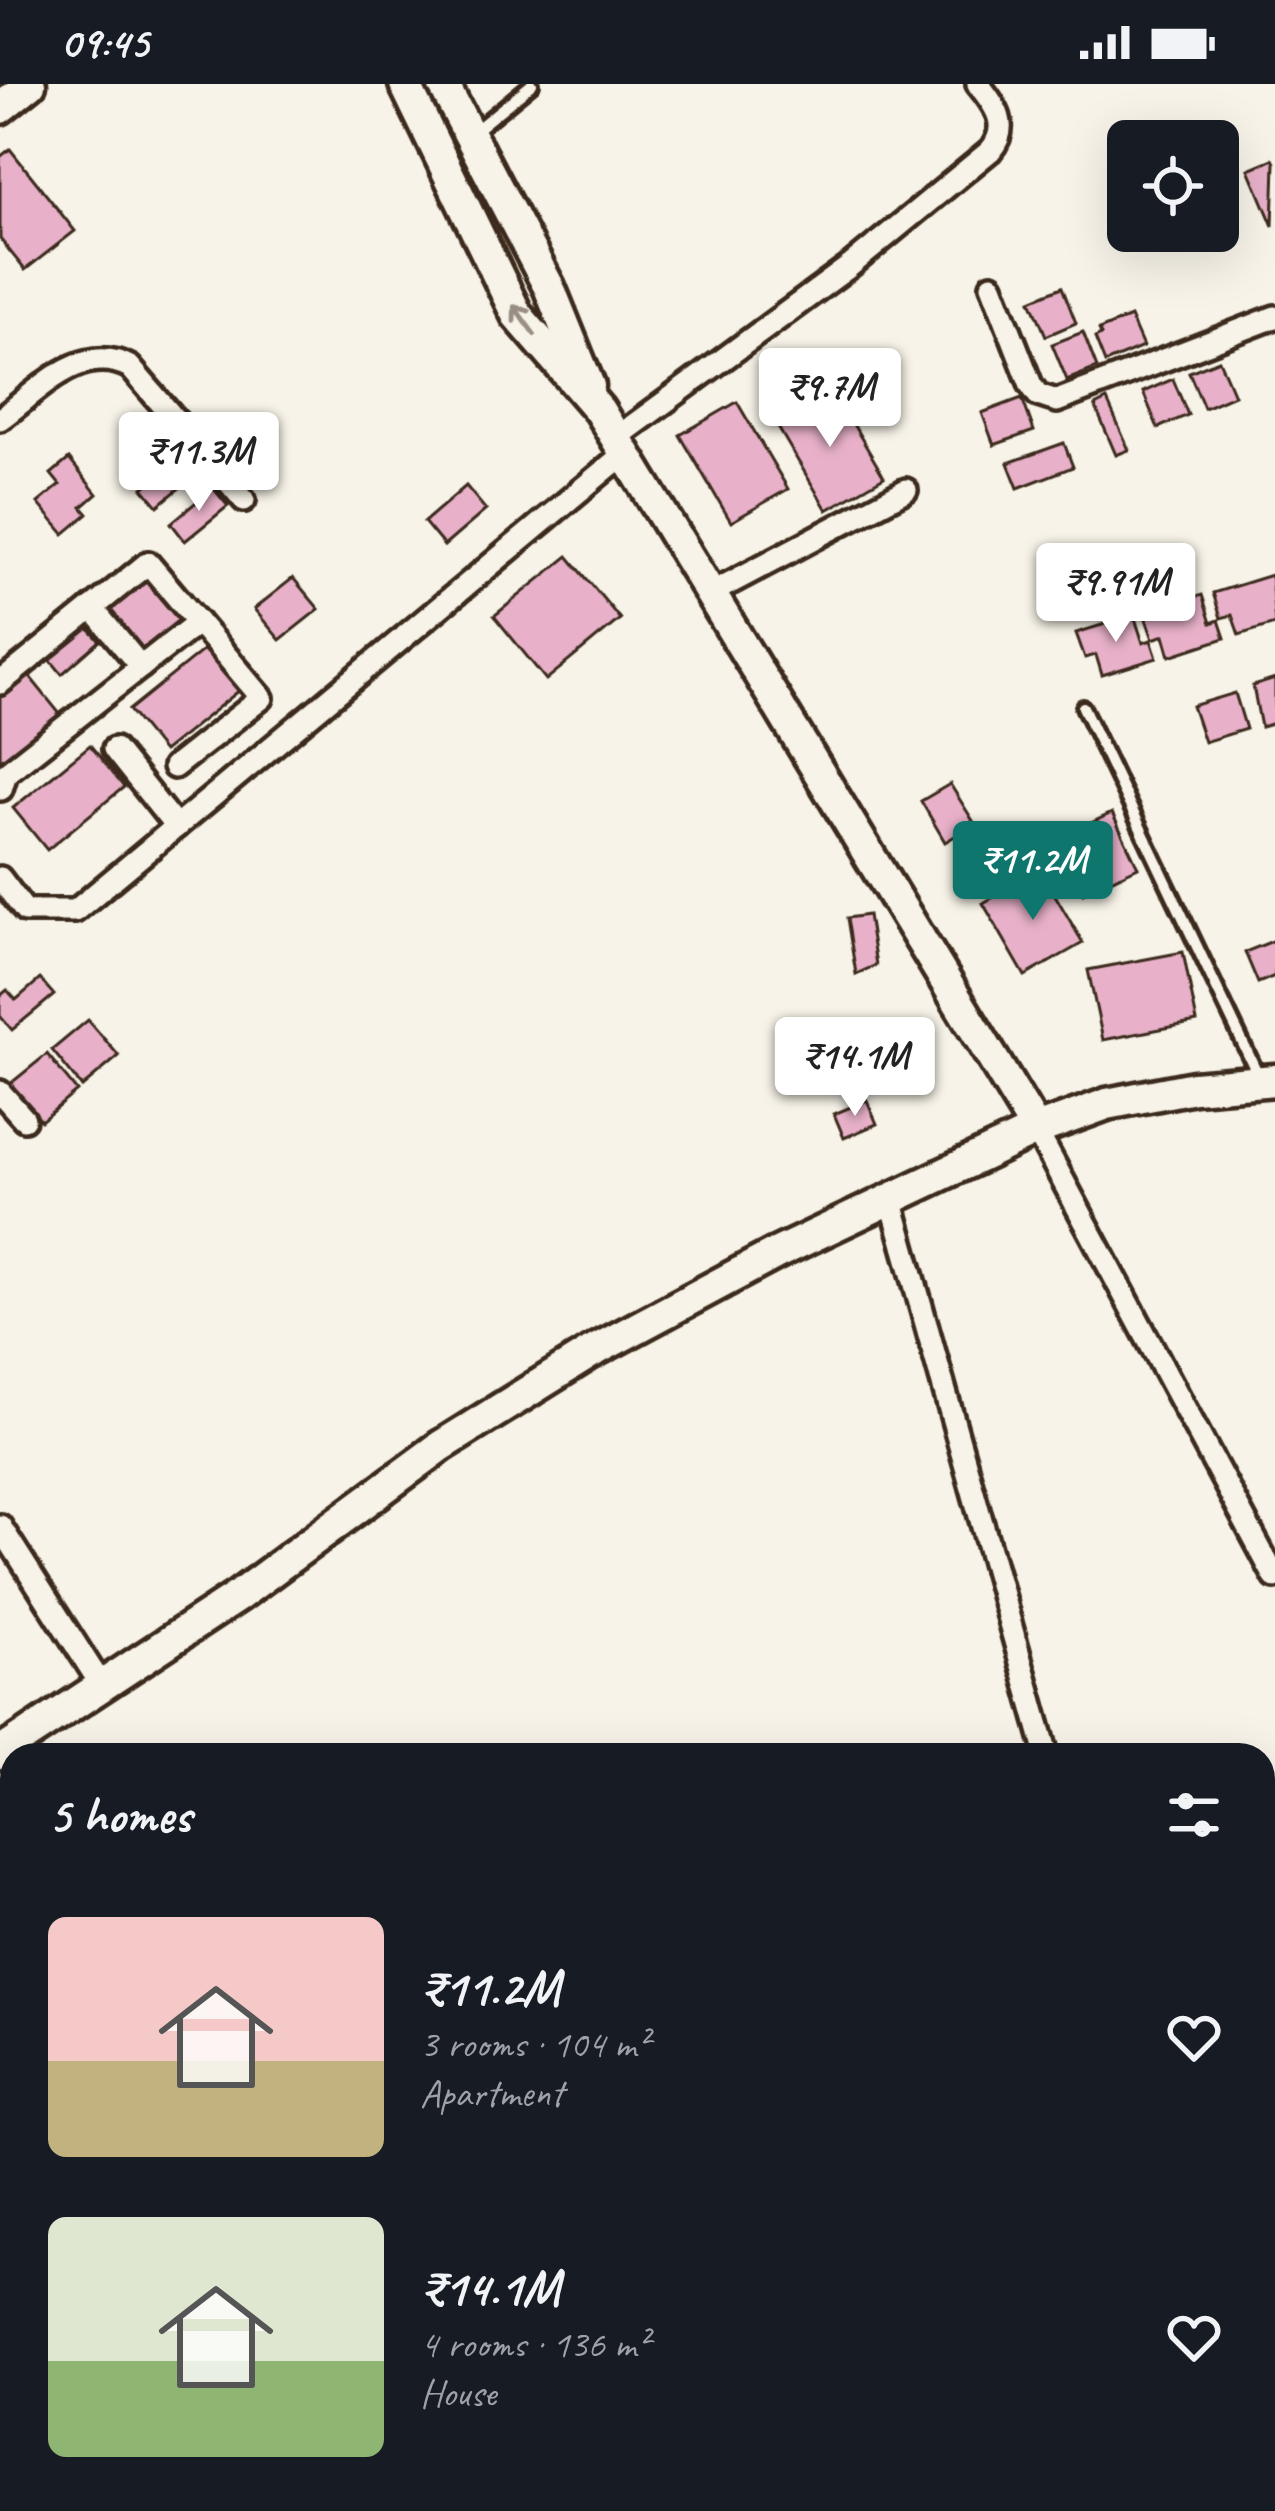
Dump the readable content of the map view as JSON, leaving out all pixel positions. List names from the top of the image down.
{
  "page": {
    "status": "09:45",
    "price": [
      "₹9.7M",
      "₹11.3M",
      "₹9.91M",
      "₹11.2M",
      "₹14.1M"
    ],
    "heading": "5 homes",
    "list": [
      {
        "name": "₹11.2M",
        "note": "3 rooms · 104 m² · Apartment"
      },
      {
        "name": "₹14.1M",
        "note": "4 rooms · 136 m² · House"
      }
    ]
  }
}
